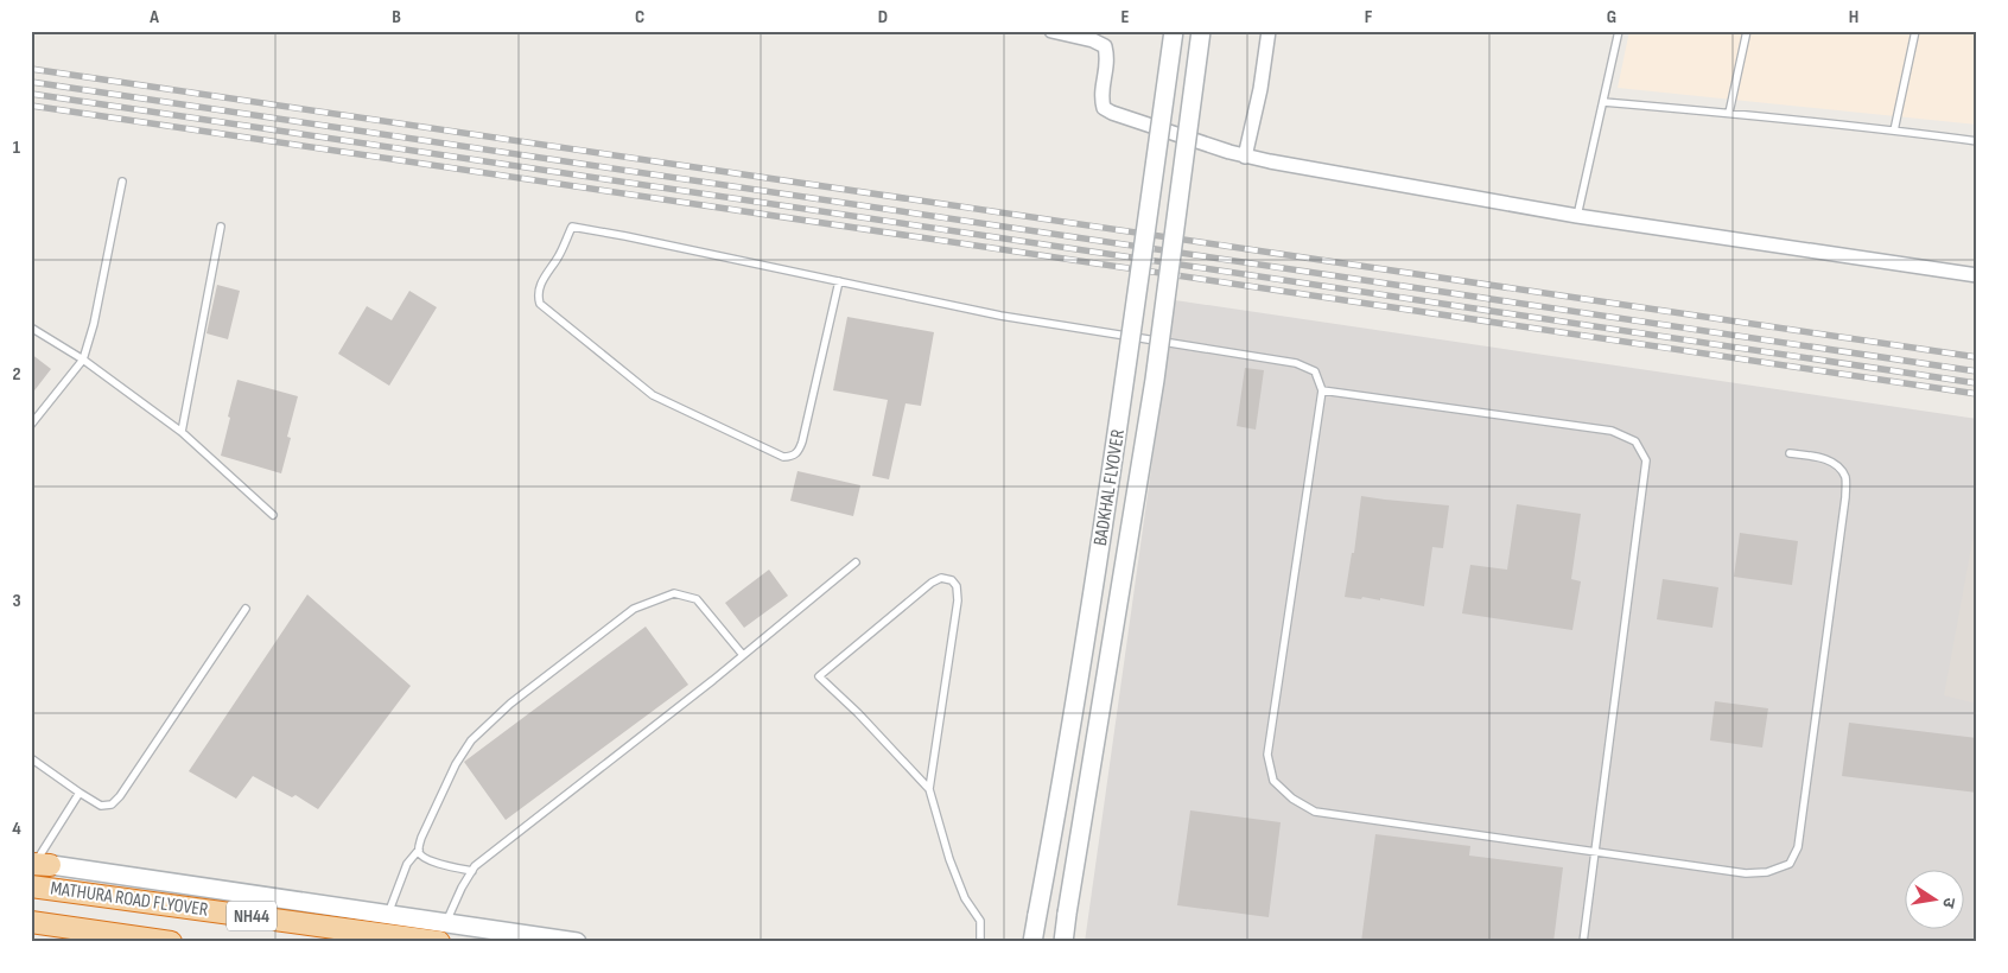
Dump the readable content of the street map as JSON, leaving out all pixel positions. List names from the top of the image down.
{
  "streets": {
    "highway": ["MATHURA ROAD FLYOVER", "NH44"],
    "main road": ["BADKHAL FLYOVER"]
  },
  "north": "right",
  "grid": {
    "columns": [
      "A",
      "B",
      "C",
      "D",
      "E",
      "F",
      "G",
      "H"
    ],
    "rows": [
      "1",
      "2",
      "3",
      "4"
    ]
  }
}
